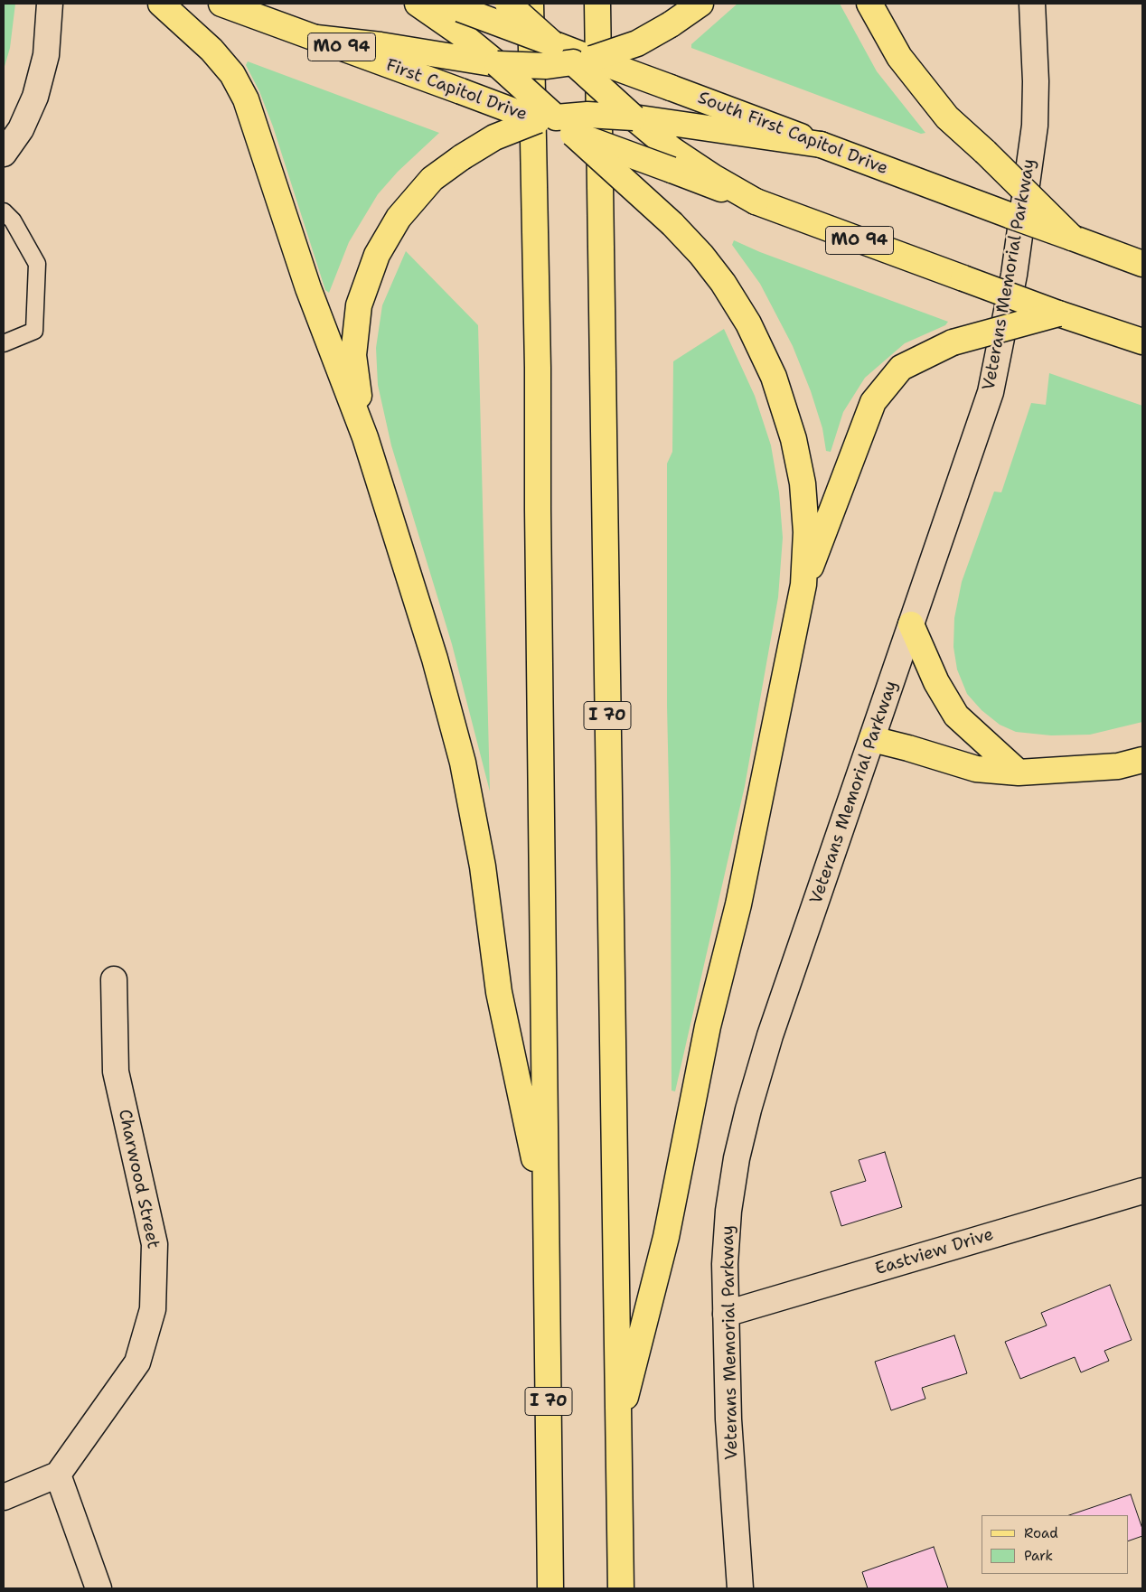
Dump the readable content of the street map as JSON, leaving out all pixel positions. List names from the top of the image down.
{
  "streets": {
    "main road": [
      "MO 94",
      "First Capitol Drive",
      "South First Capitol Drive",
      "I 70"
    ],
    "street": ["Veterans Memorial Parkway", "Charwood Street", "Eastview Drive"]
  },
  "crossings": [
    ["MO 94", "First Capitol Drive"],
    ["Veterans Memorial Parkway", "Eastview Drive"]
  ],
  "legend": ["Road", "Park"]
}
